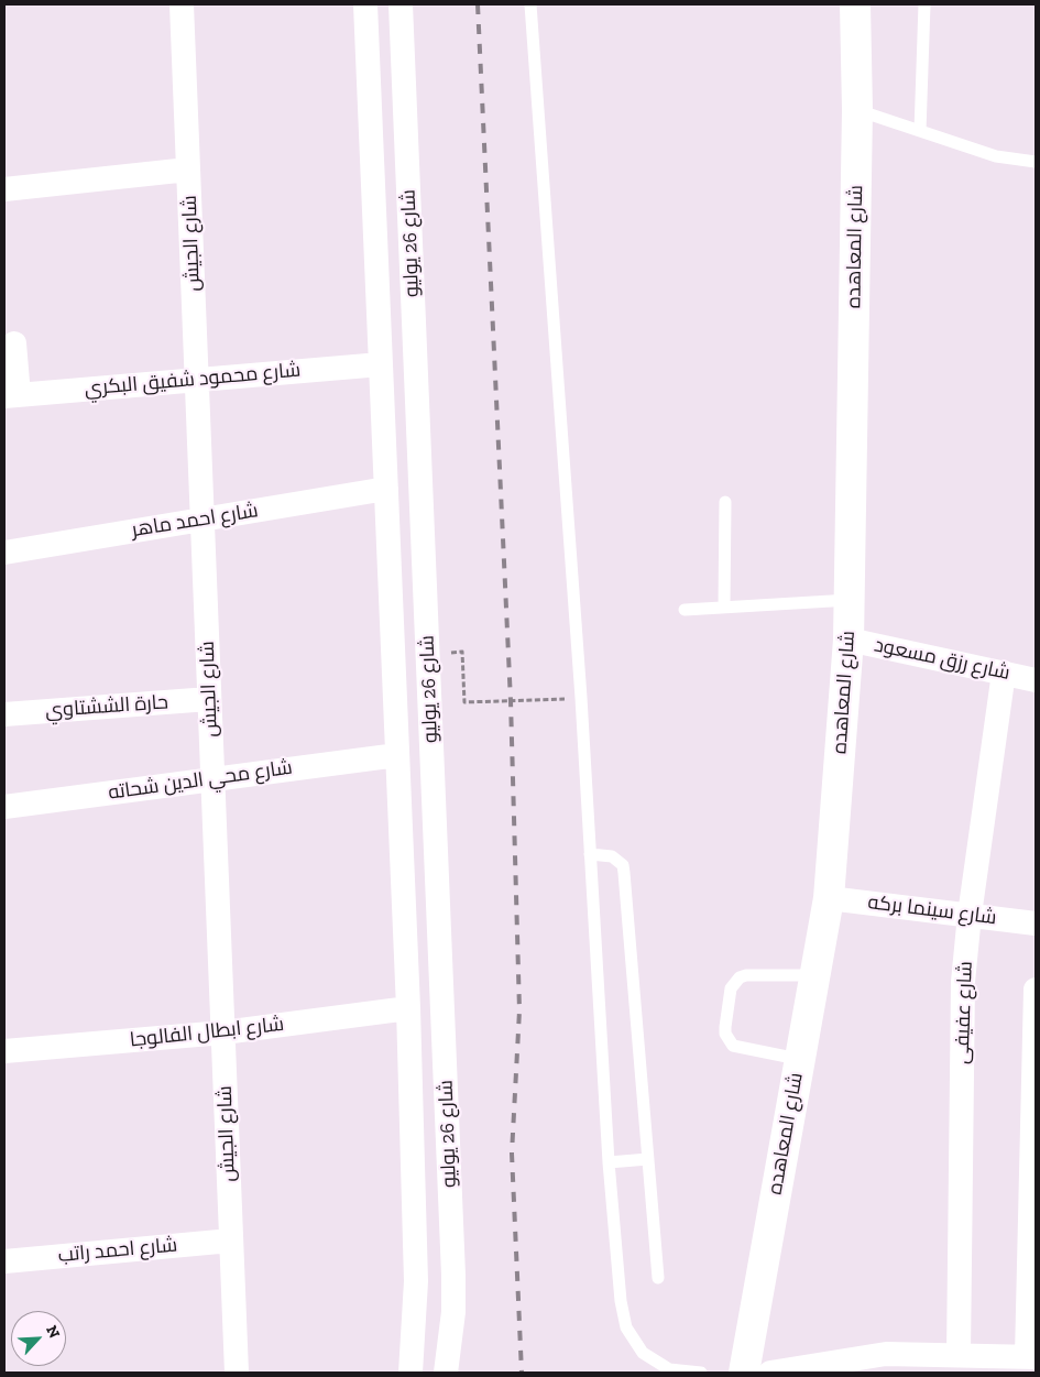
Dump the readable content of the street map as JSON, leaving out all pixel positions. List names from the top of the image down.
{
  "streets": {
    "main road": ["شارع المعاهده"],
    "street": [
      "شارع الجيش",
      "شارع 26 يوليو",
      "شارع محمود شفيق البكري",
      "شارع احمد ماهر",
      "شارع رزق مسعود",
      "حارة الششتاوي",
      "شارع محي الدين شحاته",
      "شارع سينما بركه",
      "شارع عفيفى",
      "شارع ابطال الفالوجا",
      "شارع احمد راتب"
    ]
  },
  "crossings": [
    ["شارع الجيش", "شارع محمود شفيق البكري"],
    ["شارع الجيش", "شارع احمد ماهر"],
    ["شارع الجيش", "حارة الششتاوي"],
    ["شارع الجيش", "شارع محي الدين شحاته"],
    ["شارع الجيش", "شارع ابطال الفالوجا"],
    ["شارع الجيش", "شارع احمد راتب"],
    ["شارع 26 يوليو", "شارع محمود شفيق البكري"],
    ["شارع 26 يوليو", "شارع احمد ماهر"],
    ["شارع 26 يوليو", "شارع محي الدين شحاته"],
    ["شارع 26 يوليو", "شارع ابطال الفالوجا"],
    ["شارع المعاهده", "شارع رزق مسعود"],
    ["شارع المعاهده", "شارع سينما بركه"],
    ["شارع رزق مسعود", "شارع عفيفى"],
    ["شارع سينما بركه", "شارع عفيفى"]
  ],
  "north": "top right"
}
